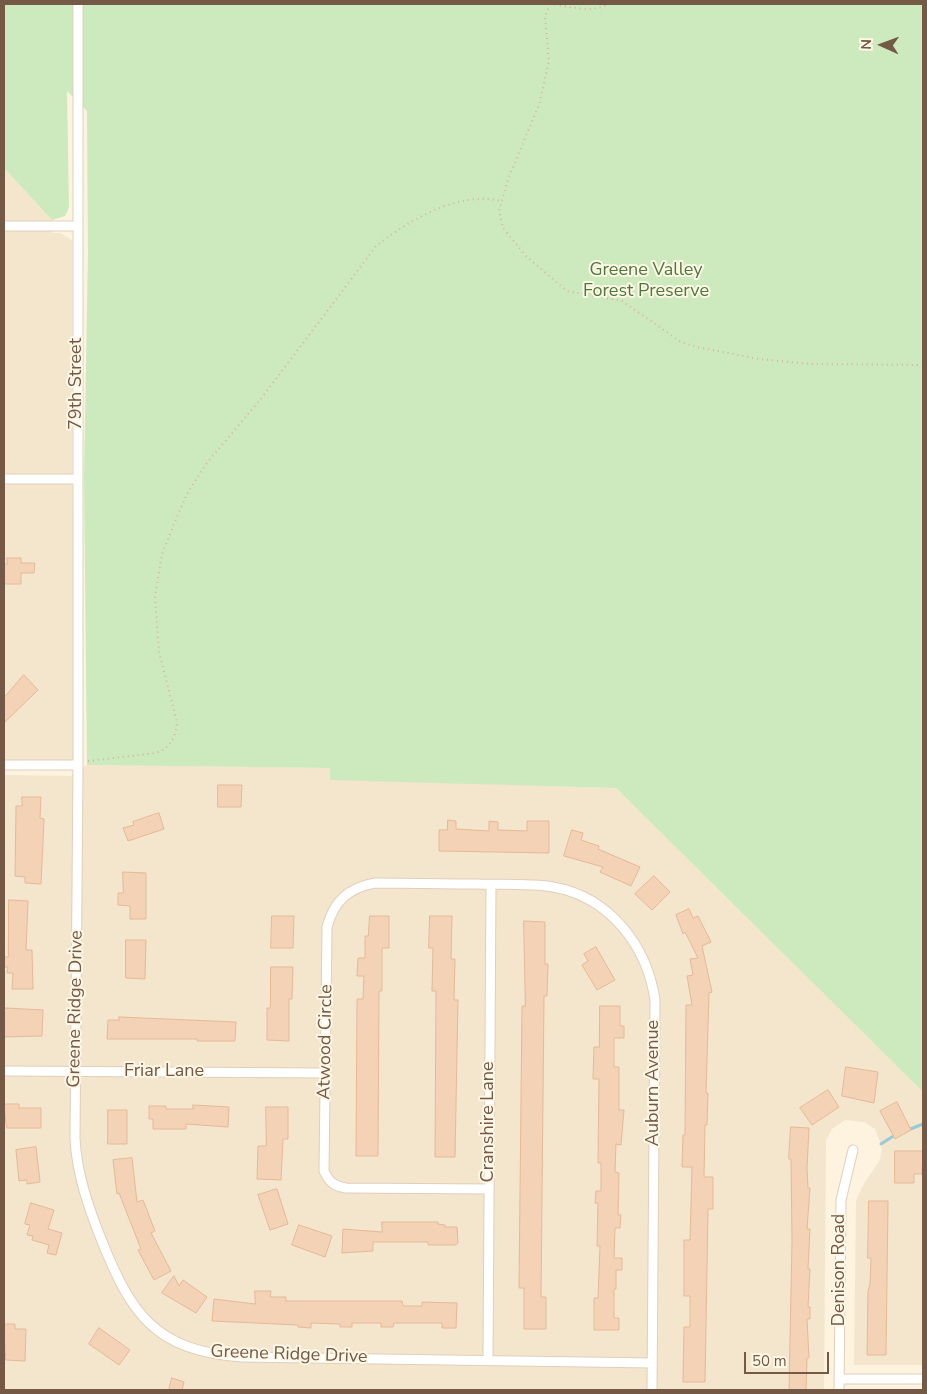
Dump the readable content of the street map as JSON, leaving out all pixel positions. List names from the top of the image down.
{
  "streets": {
    "street": [
      "79th Street",
      "Greene Ridge Drive",
      "Atwood Circle",
      "Friar Lane",
      "Auburn Avenue",
      "Cranshire Lane",
      "Denison Road"
    ]
  },
  "crossings": [
    ["79th Street", "Greene Ridge Drive"],
    ["Greene Ridge Drive", "Friar Lane"],
    ["Greene Ridge Drive", "Auburn Avenue"],
    ["Greene Ridge Drive", "Cranshire Lane"],
    ["Atwood Circle", "Friar Lane"],
    ["Atwood Circle", "Auburn Avenue"],
    ["Atwood Circle", "Cranshire Lane"],
    ["Auburn Avenue", "Cranshire Lane"]
  ],
  "parks": ["Greene Valley Forest Preserve"],
  "scale_bar": "50 m",
  "north": "left"
}
